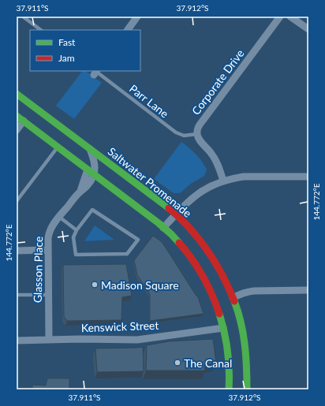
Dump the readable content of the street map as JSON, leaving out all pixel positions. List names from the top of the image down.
{
  "streets": {
    "street": [
      "Corporate Drive",
      "Saltwater Promenade",
      "Glasson Place",
      "Kenswick Street"
    ],
    "lane": ["Parr Lane"]
  },
  "crossings": [
    ["Corporate Drive", "Parr Lane"],
    ["Glasson Place", "Kenswick Street"]
  ],
  "places": ["Madison Square", "The Canal"],
  "legend": ["Fast", "Jam"],
  "coordinates": ["37.911°S", "37.912°S", "144.772°E"]
}
